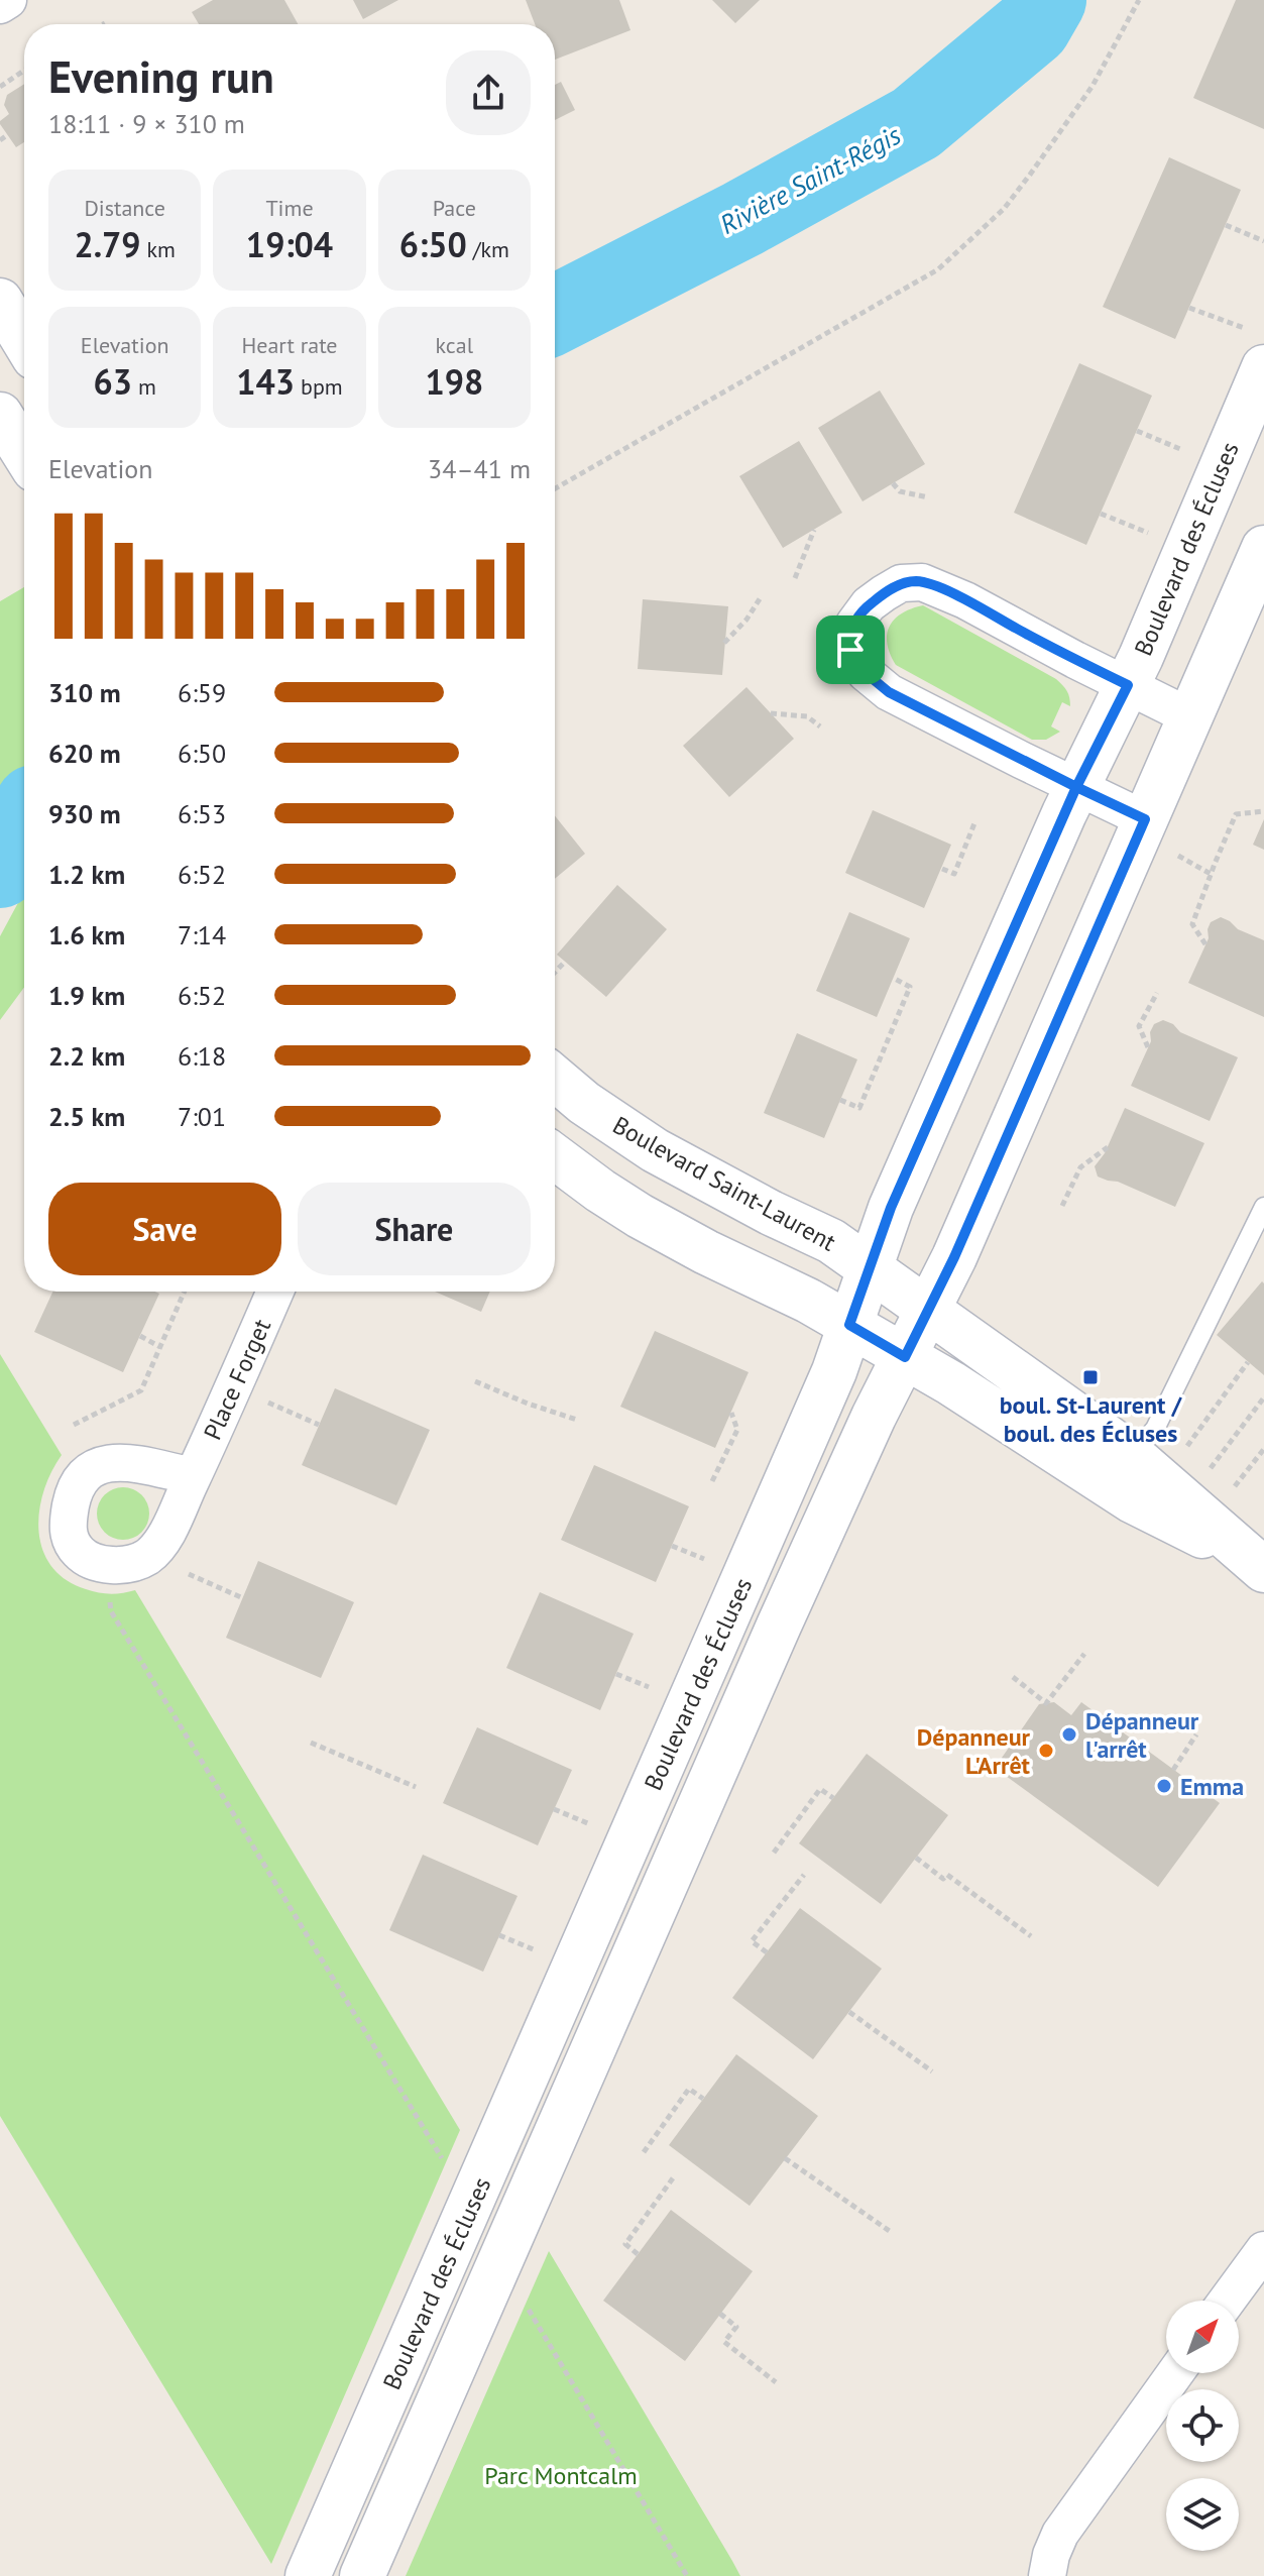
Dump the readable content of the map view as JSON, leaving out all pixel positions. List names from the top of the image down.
{
  "streets": {
    "street": ["Boulevard des Écluses", "Boulevard Saint-Laurent", "Place Forget"]
  },
  "crossings": [
    ["Boulevard des Écluses", "Boulevard Saint-Laurent"]
  ],
  "water": ["Rivière Saint-Régis"],
  "parks": ["Parc Montcalm"],
  "places": {
    "transit": ["boul. St-Laurent / boul. des Écluses"],
    "other": ["Dépanneur l'arrêt", "Dépanneur L'Arrêt", "Emma"]
  },
  "north": "top right",
  "page": {
    "heading": ["Evening run", "18:11 · 9 × 310 m"],
    "stats": [
      ["Distance", "2.79 km"],
      ["Time", "19:04"],
      ["Pace", "6:50 /km"],
      ["Elevation", "63 m"],
      ["Heart rate", "143 bpm"],
      ["kcal", "198"]
    ],
    "chart": ["Elevation", "34–41 m"],
    "list": [
      {
        "name": "310 m",
        "note": "6:59"
      },
      {
        "name": "620 m",
        "note": "6:50"
      },
      {
        "name": "930 m",
        "note": "6:53"
      },
      {
        "name": "1.2 km",
        "note": "6:52"
      },
      {
        "name": "1.6 km",
        "note": "7:14"
      },
      {
        "name": "1.9 km",
        "note": "6:52"
      },
      {
        "name": "2.2 km",
        "note": "6:18"
      },
      {
        "name": "2.5 km",
        "note": "7:01"
      }
    ],
    "buttons": ["Save", "Share"]
  }
}
